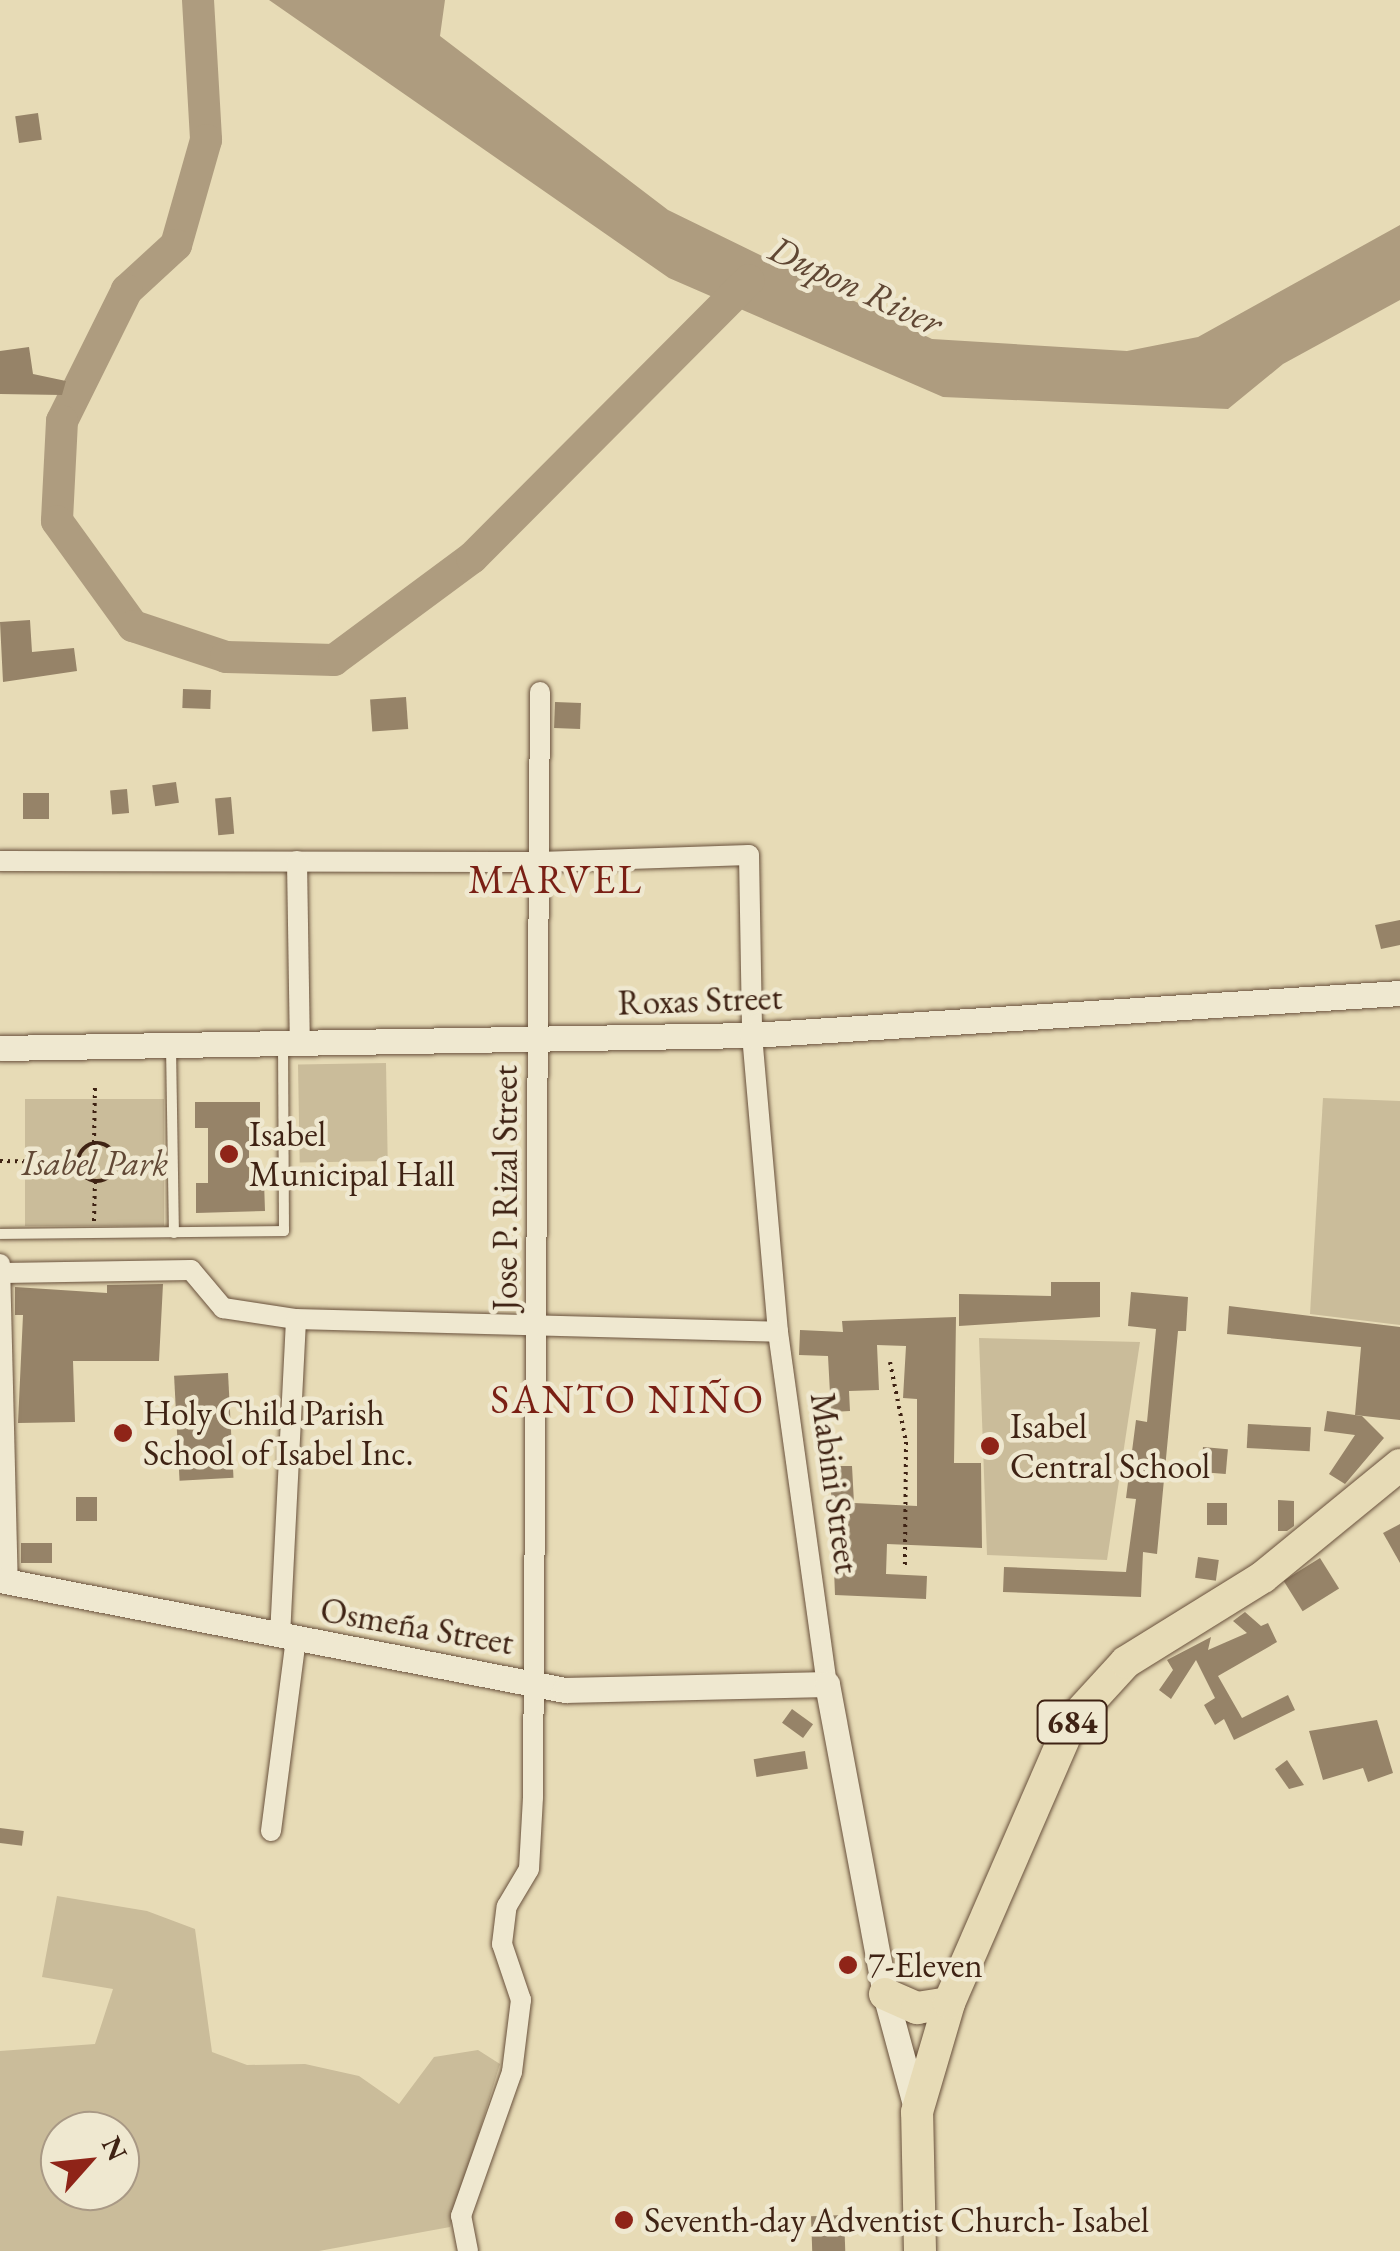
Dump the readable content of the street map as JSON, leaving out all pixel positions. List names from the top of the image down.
{
  "streets": {
    "highway": ["684"],
    "street": [
      "Roxas Street",
      "Jose P. Rizal Street",
      "Mabini Street",
      "Osmeña Street"
    ]
  },
  "crossings": [
    ["Roxas Street", "Jose P. Rizal Street"],
    ["Roxas Street", "Mabini Street"],
    ["Jose P. Rizal Street", "Mabini Street"],
    ["Jose P. Rizal Street", "Osmeña Street"],
    ["Mabini Street", "Osmeña Street"],
    ["Mabini Street", "684"]
  ],
  "districts": ["MARVEL", "SANTO NIÑO"],
  "water": ["Dupon River"],
  "parks": ["Isabel Park"],
  "places": [
    "Isabel Municipal Hall",
    "Holy Child Parish School of Isabel Inc.",
    "Isabel Central School",
    "7-Eleven",
    "Seventh-day Adventist Church- Isabel"
  ],
  "north": "top right"
}
